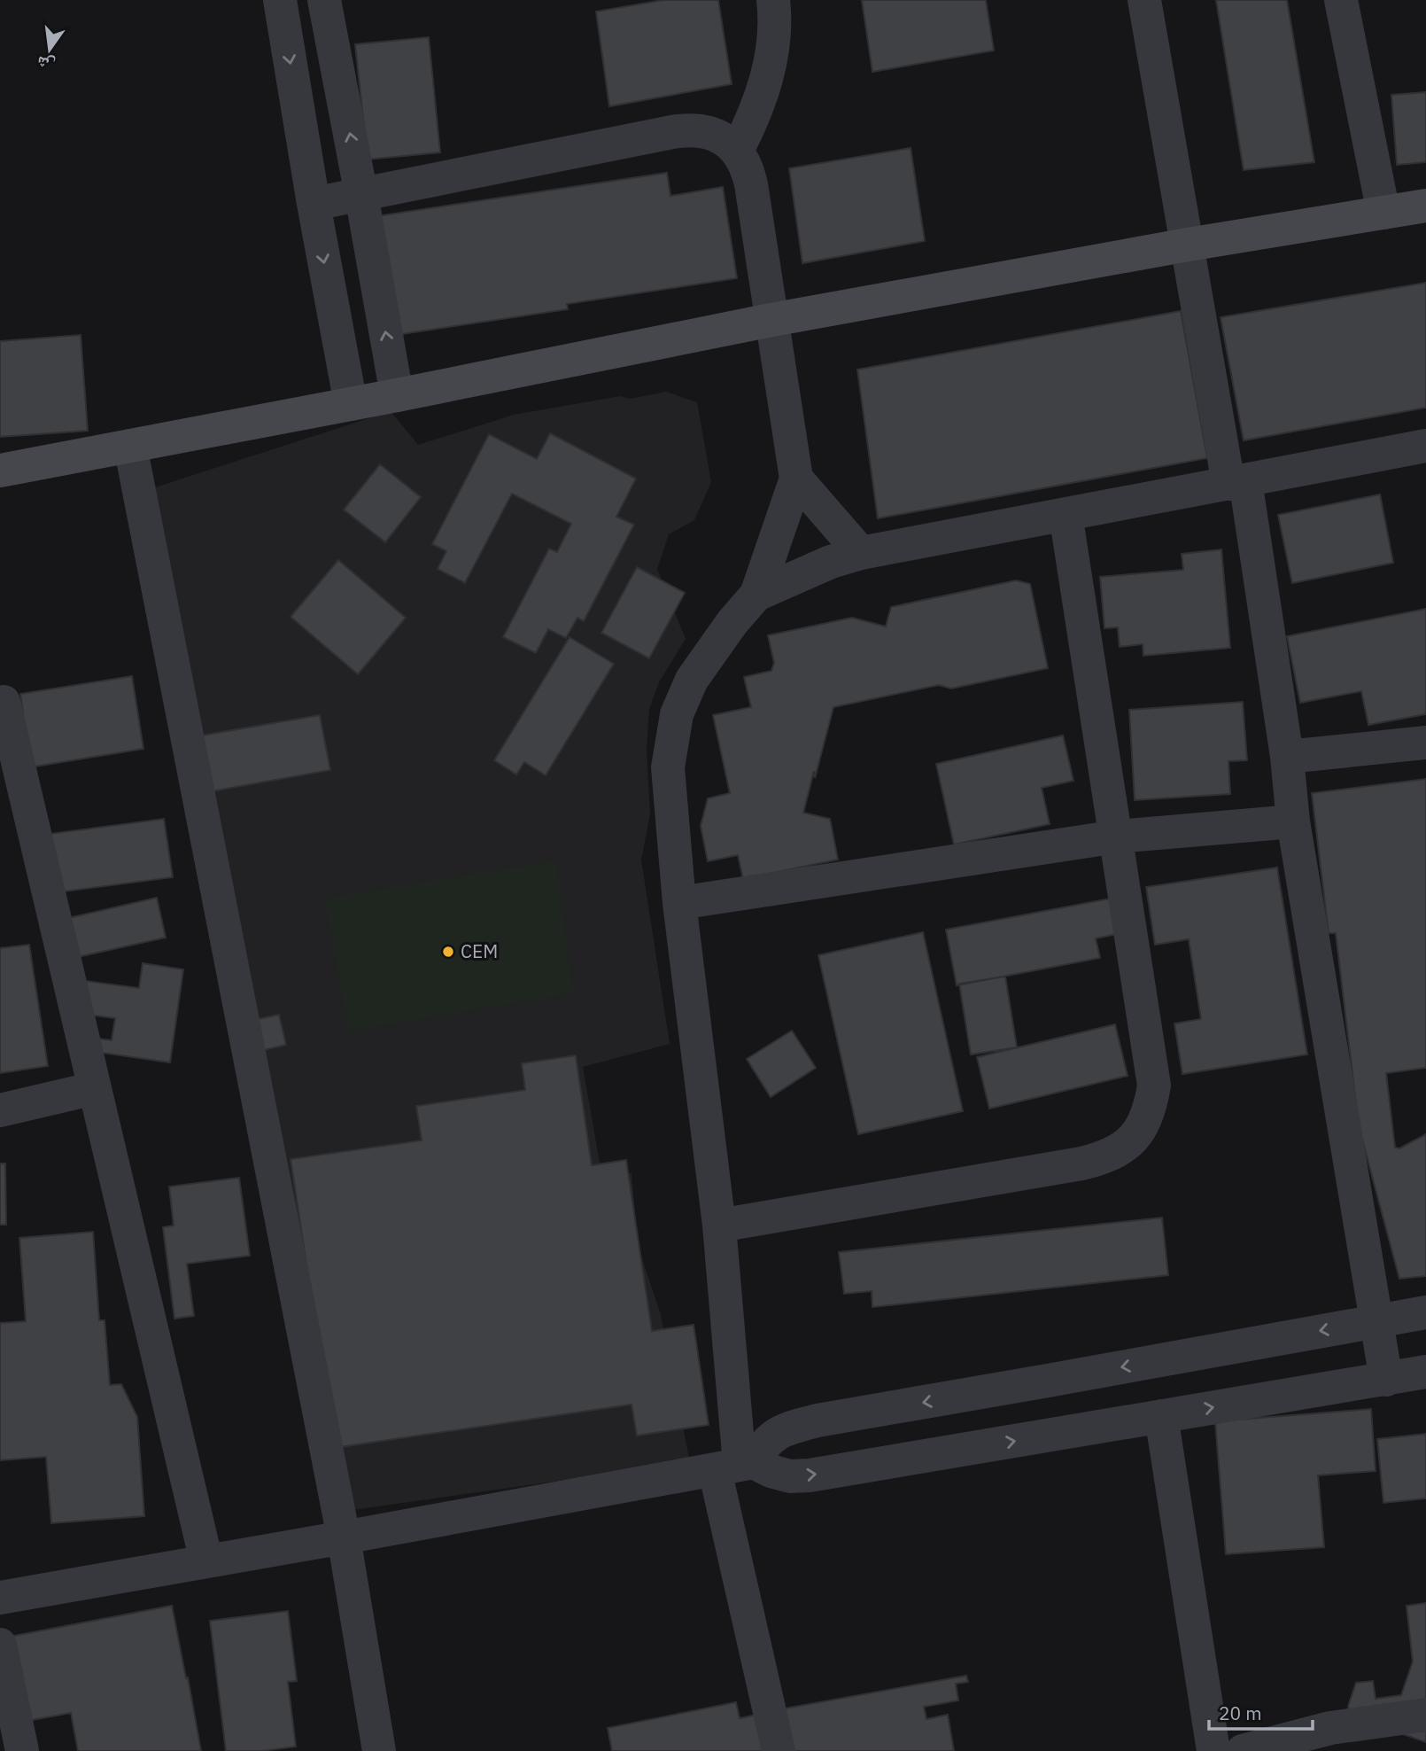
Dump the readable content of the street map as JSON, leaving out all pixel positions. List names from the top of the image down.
{
  "places": ["CEM"],
  "scale_bar": "20 m",
  "north": "bottom"
}
